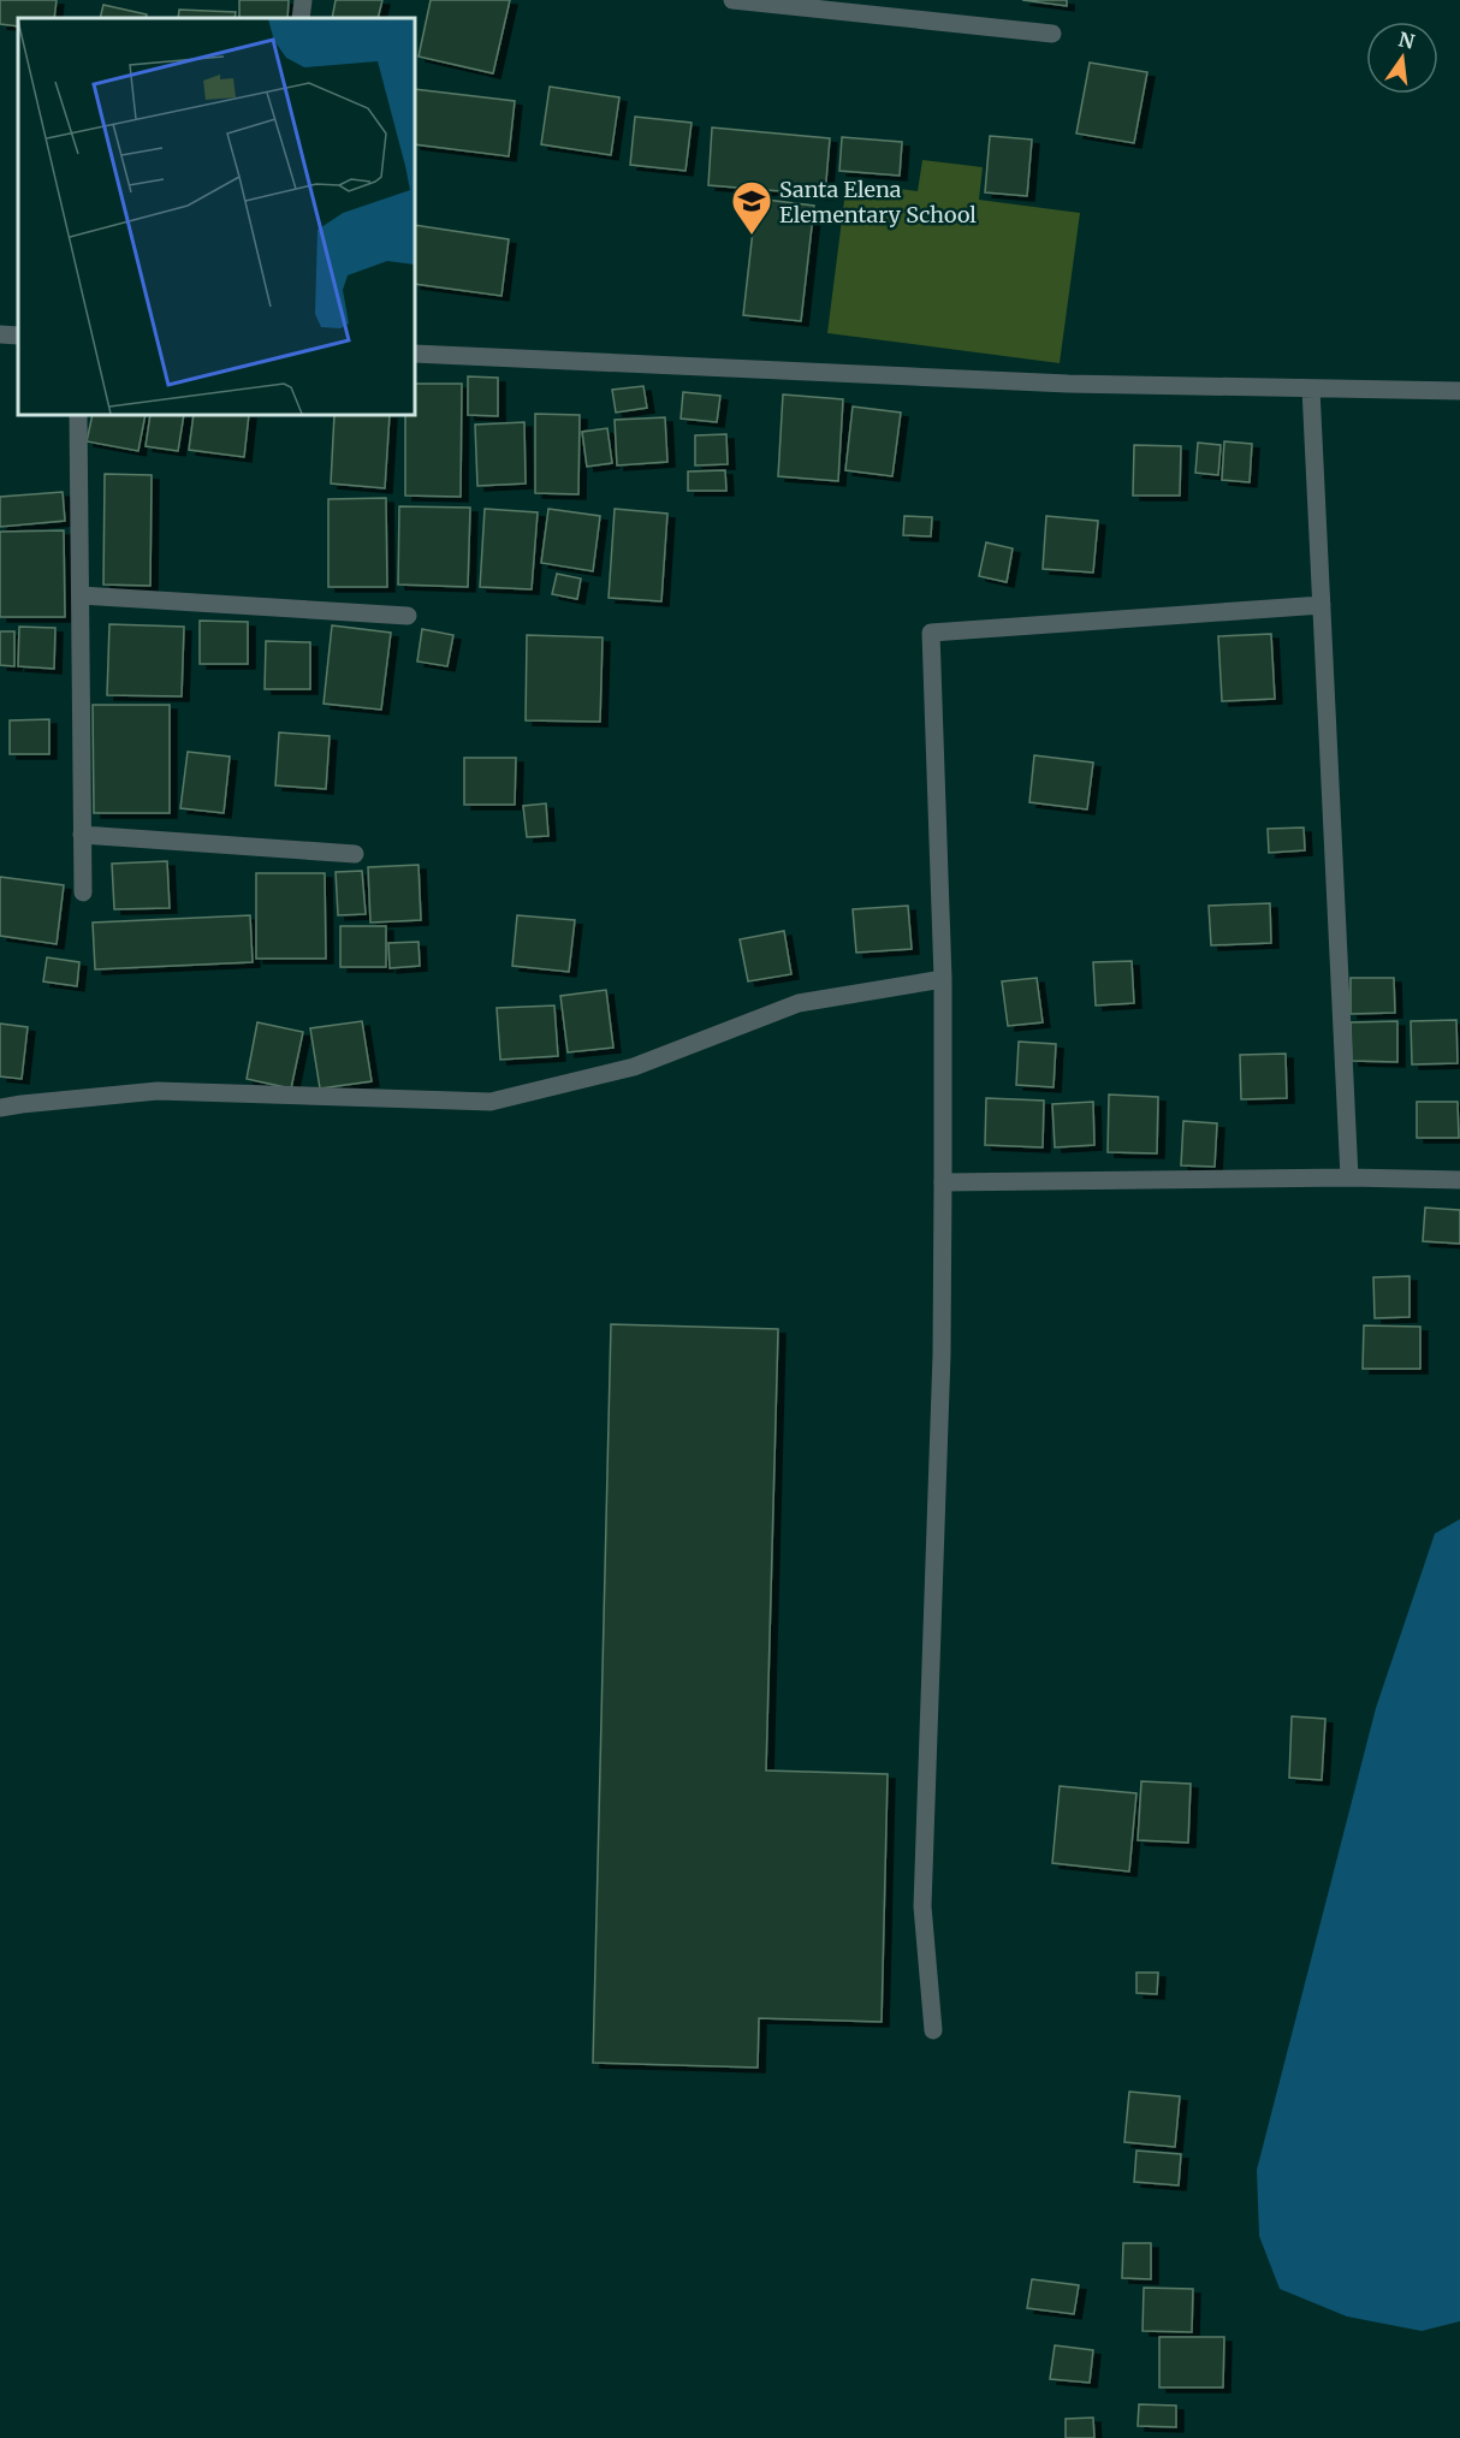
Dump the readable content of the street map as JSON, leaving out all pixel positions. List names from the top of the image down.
{
  "places": {
    "school or university": ["Santa Elena Elementary School"]
  },
  "north": "top"
}
